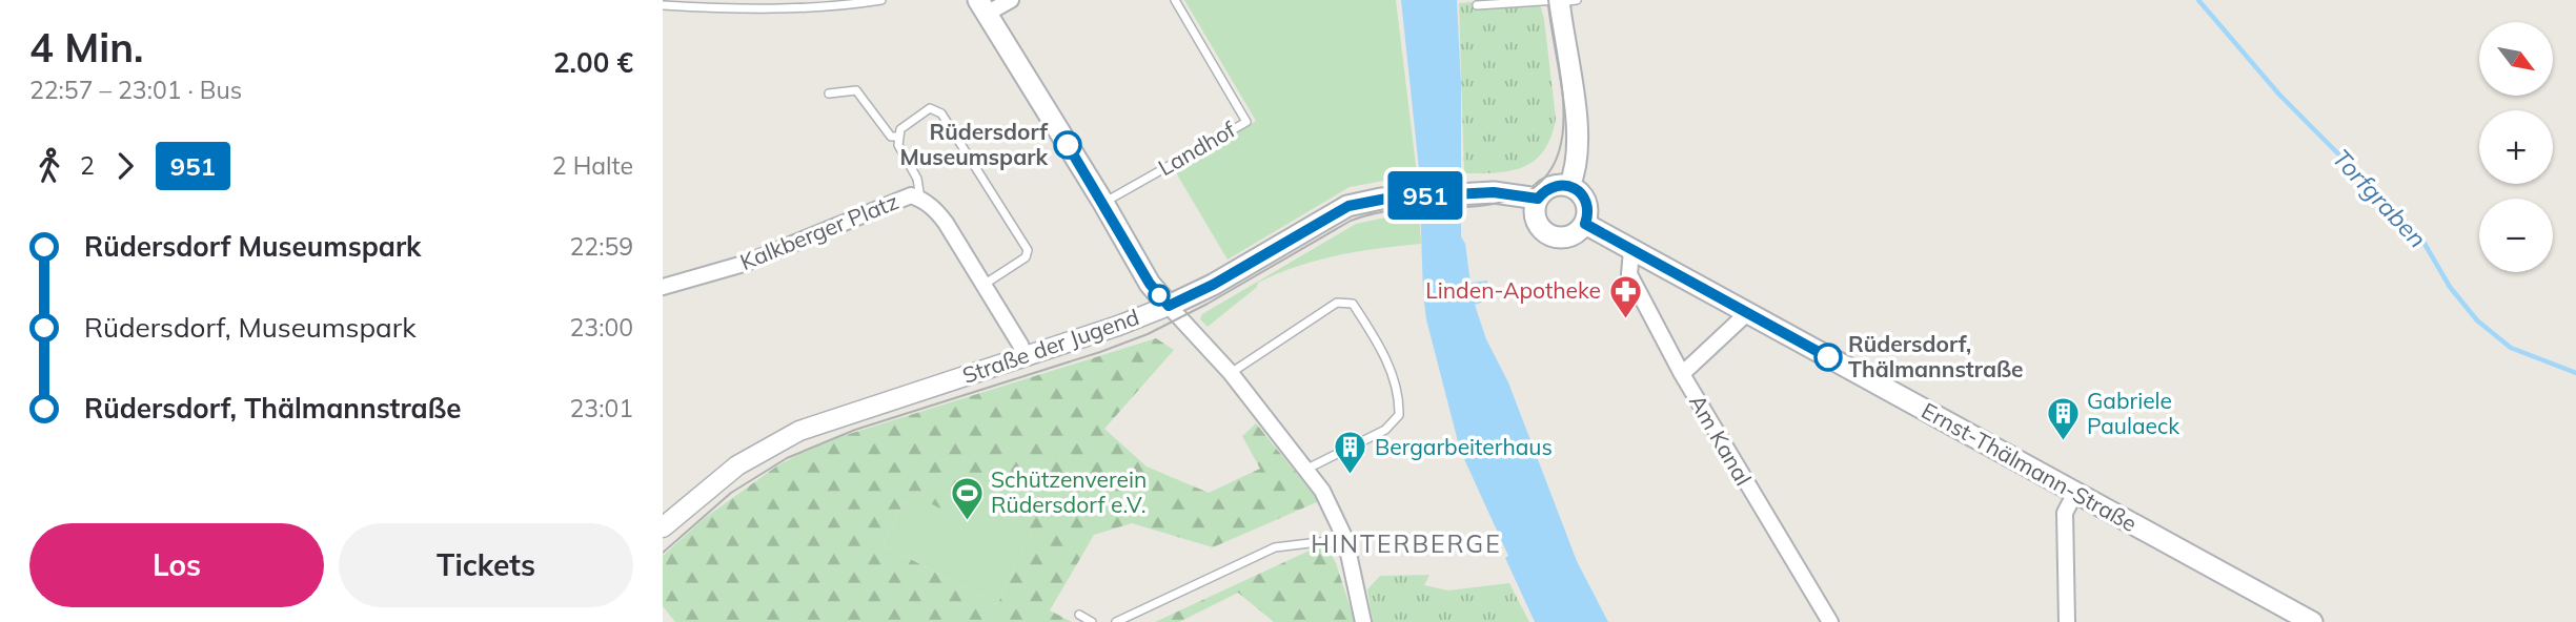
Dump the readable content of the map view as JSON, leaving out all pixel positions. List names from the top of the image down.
{
  "streets": {
    "main road": ["Straße der Jugend", "Ernst-Thälmann-Straße"],
    "street": ["Kalkberger Platz", "Am Kanal"],
    "lane": ["Landhof"]
  },
  "crossings": [
    ["Kalkberger Platz", "Straße der Jugend"],
    ["Straße der Jugend", "Ernst-Thälmann-Straße"],
    ["Am Kanal", "Ernst-Thälmann-Straße"]
  ],
  "districts": ["HINTERBERGE"],
  "water": ["Torfgraben"],
  "places": {
    "other": ["Rüdersdorf Museumspark", "Rüdersdorf, Thälmannstraße"],
    "pharmacy": ["Linden-Apotheke"],
    "building": ["Gabriele Paulaeck", "Bergarbeiterhaus"],
    "sports": ["Schützenverein Rüdersdorf e.V."]
  },
  "lines": ["bus line 951"],
  "north": "bottom right",
  "page": {
    "heading": ["4 Min.", "22:57 – 23:01 · Bus", "2.00 €"],
    "on_map": "951",
    "map_buttons": ["+", "−"],
    "legs": ["2", "951", "2 Halte"],
    "list": [
      {
        "name": "Rüdersdorf Museumspark",
        "value": "22:59"
      },
      {
        "name": "Rüdersdorf, Museumspark",
        "value": "23:00"
      },
      {
        "name": "Rüdersdorf, Thälmannstraße",
        "value": "23:01"
      }
    ],
    "buttons": ["Los", "Tickets"]
  }
}
